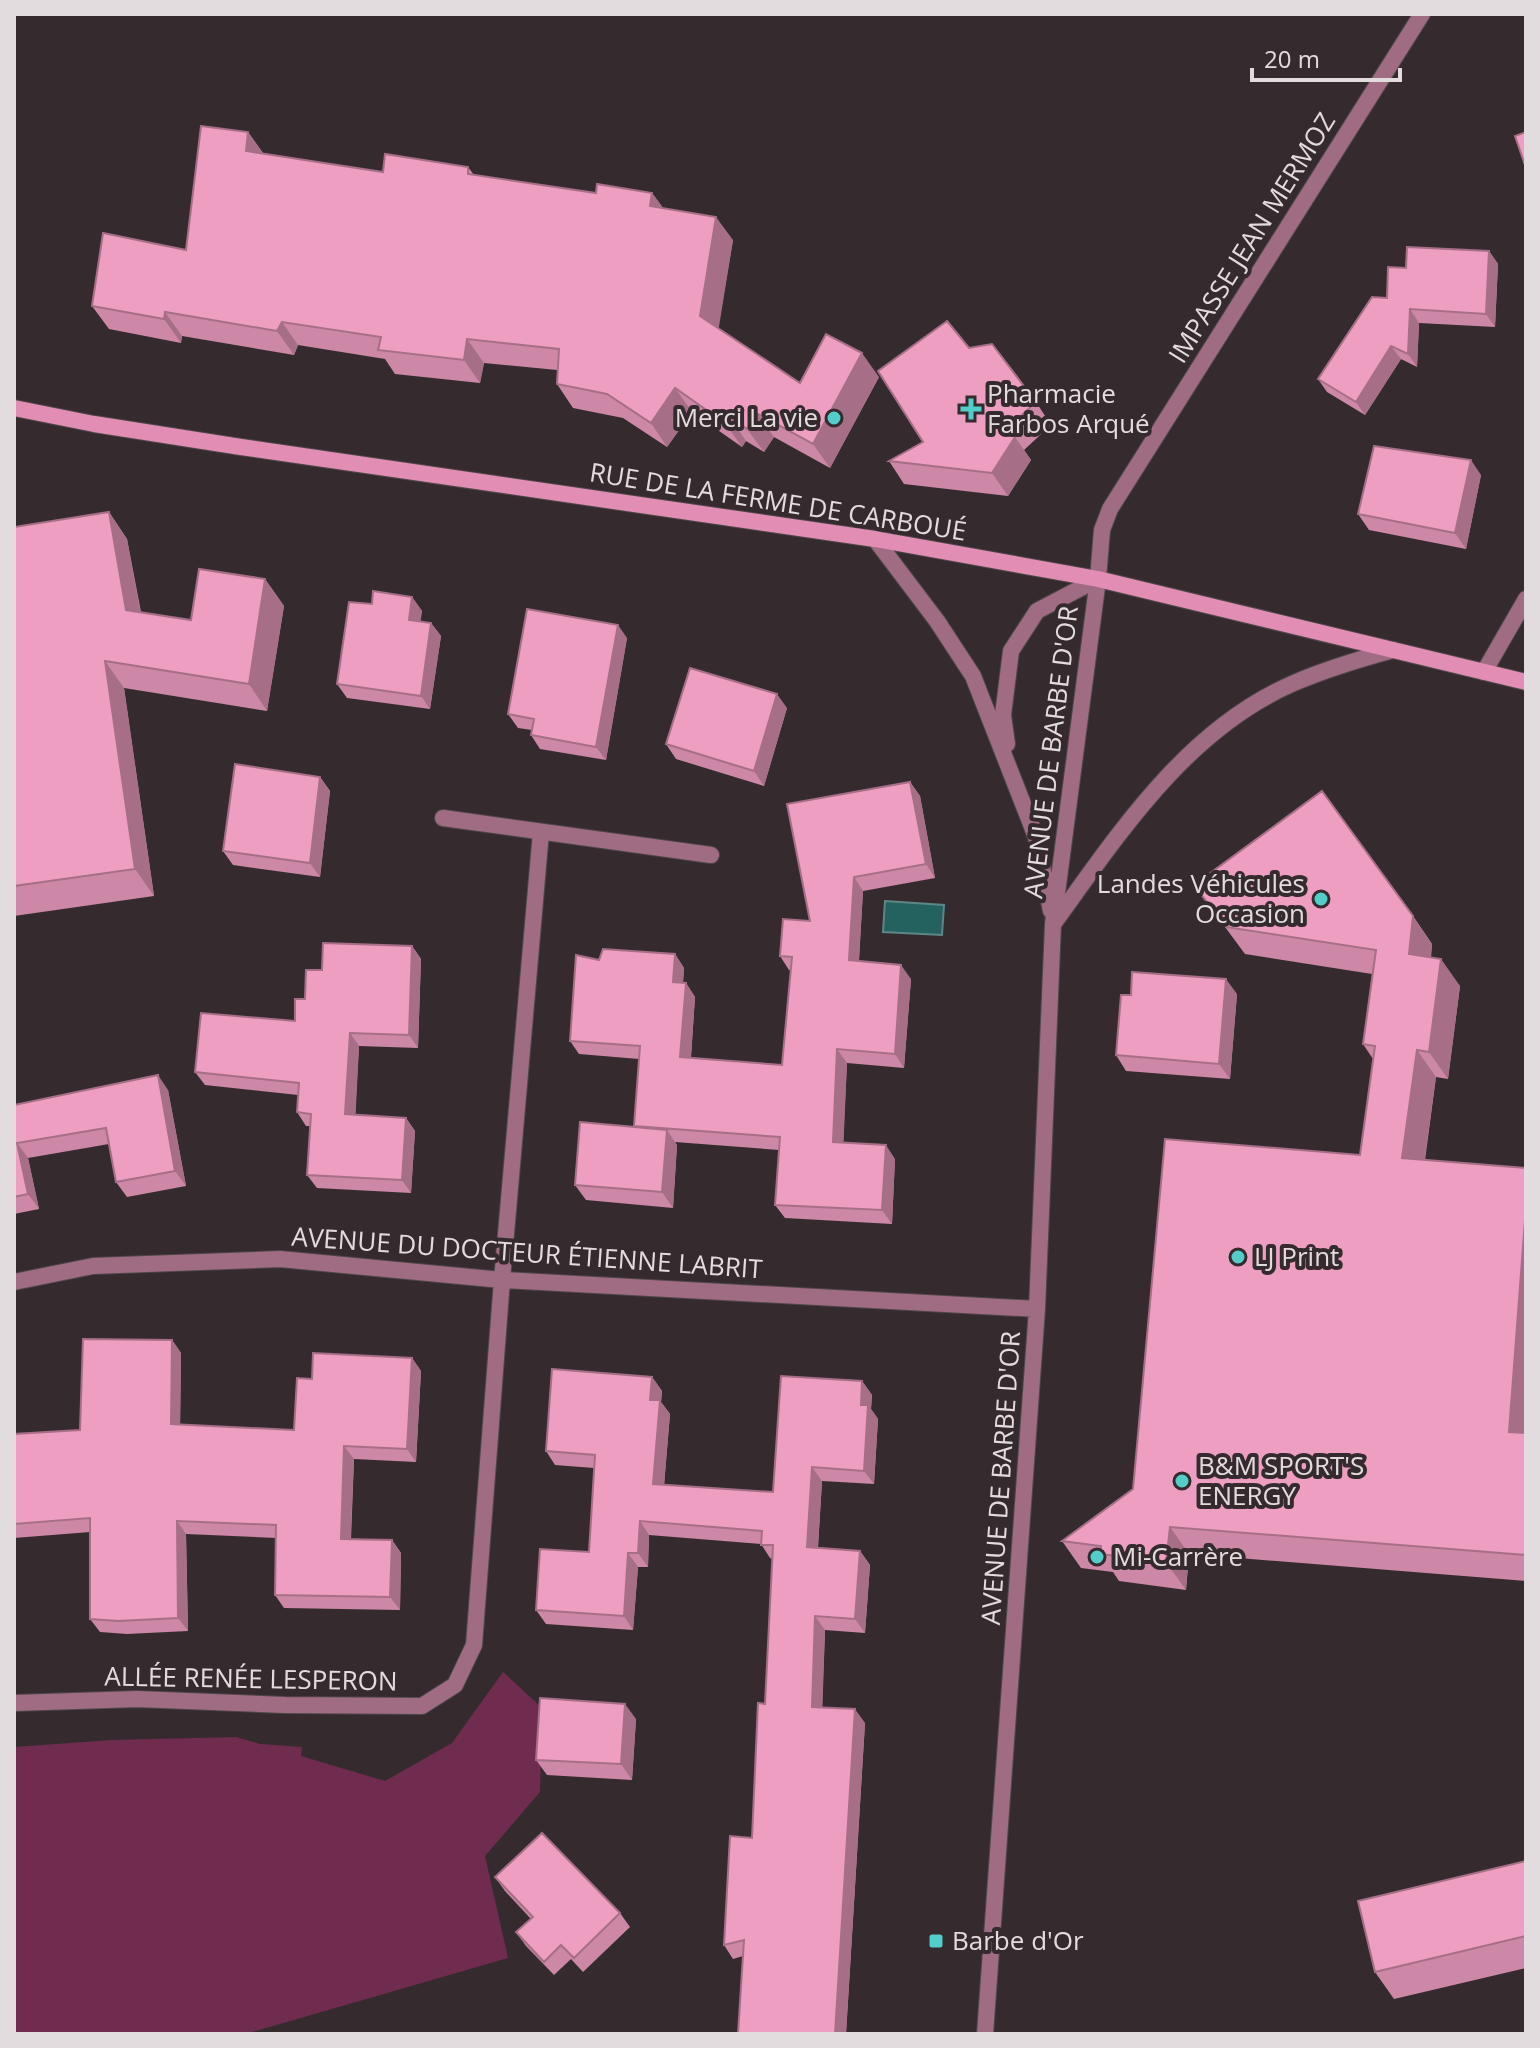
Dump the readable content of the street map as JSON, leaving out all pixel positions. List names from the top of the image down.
{
  "streets": {
    "street": [
      "IMPASSE JEAN MERMOZ",
      "RUE DE LA FERME DE CARBOUÉ",
      "AVENUE DE BARBE D'OR",
      "AVENUE DU DOCTEUR ÉTIENNE LABRIT",
      "ALLÉE RENÉE LESPERON"
    ]
  },
  "crossings": [
    ["IMPASSE JEAN MERMOZ", "RUE DE LA FERME DE CARBOUÉ"],
    ["IMPASSE JEAN MERMOZ", "AVENUE DE BARBE D'OR"],
    ["RUE DE LA FERME DE CARBOUÉ", "AVENUE DE BARBE D'OR"],
    ["AVENUE DE BARBE D'OR", "AVENUE DU DOCTEUR ÉTIENNE LABRIT"],
    ["AVENUE DU DOCTEUR ÉTIENNE LABRIT", "ALLÉE RENÉE LESPERON"]
  ],
  "places": {
    "health": ["Pharmacie Farbos Arqué"],
    "other": [
      "Merci La vie",
      "Landes Véhicules Occasion",
      "LJ Print",
      "B&M SPORT'S ENERGY",
      "Mi-Carrère"
    ],
    "transit": ["Barbe d'Or"]
  },
  "scale_bar": "20 m"
}
